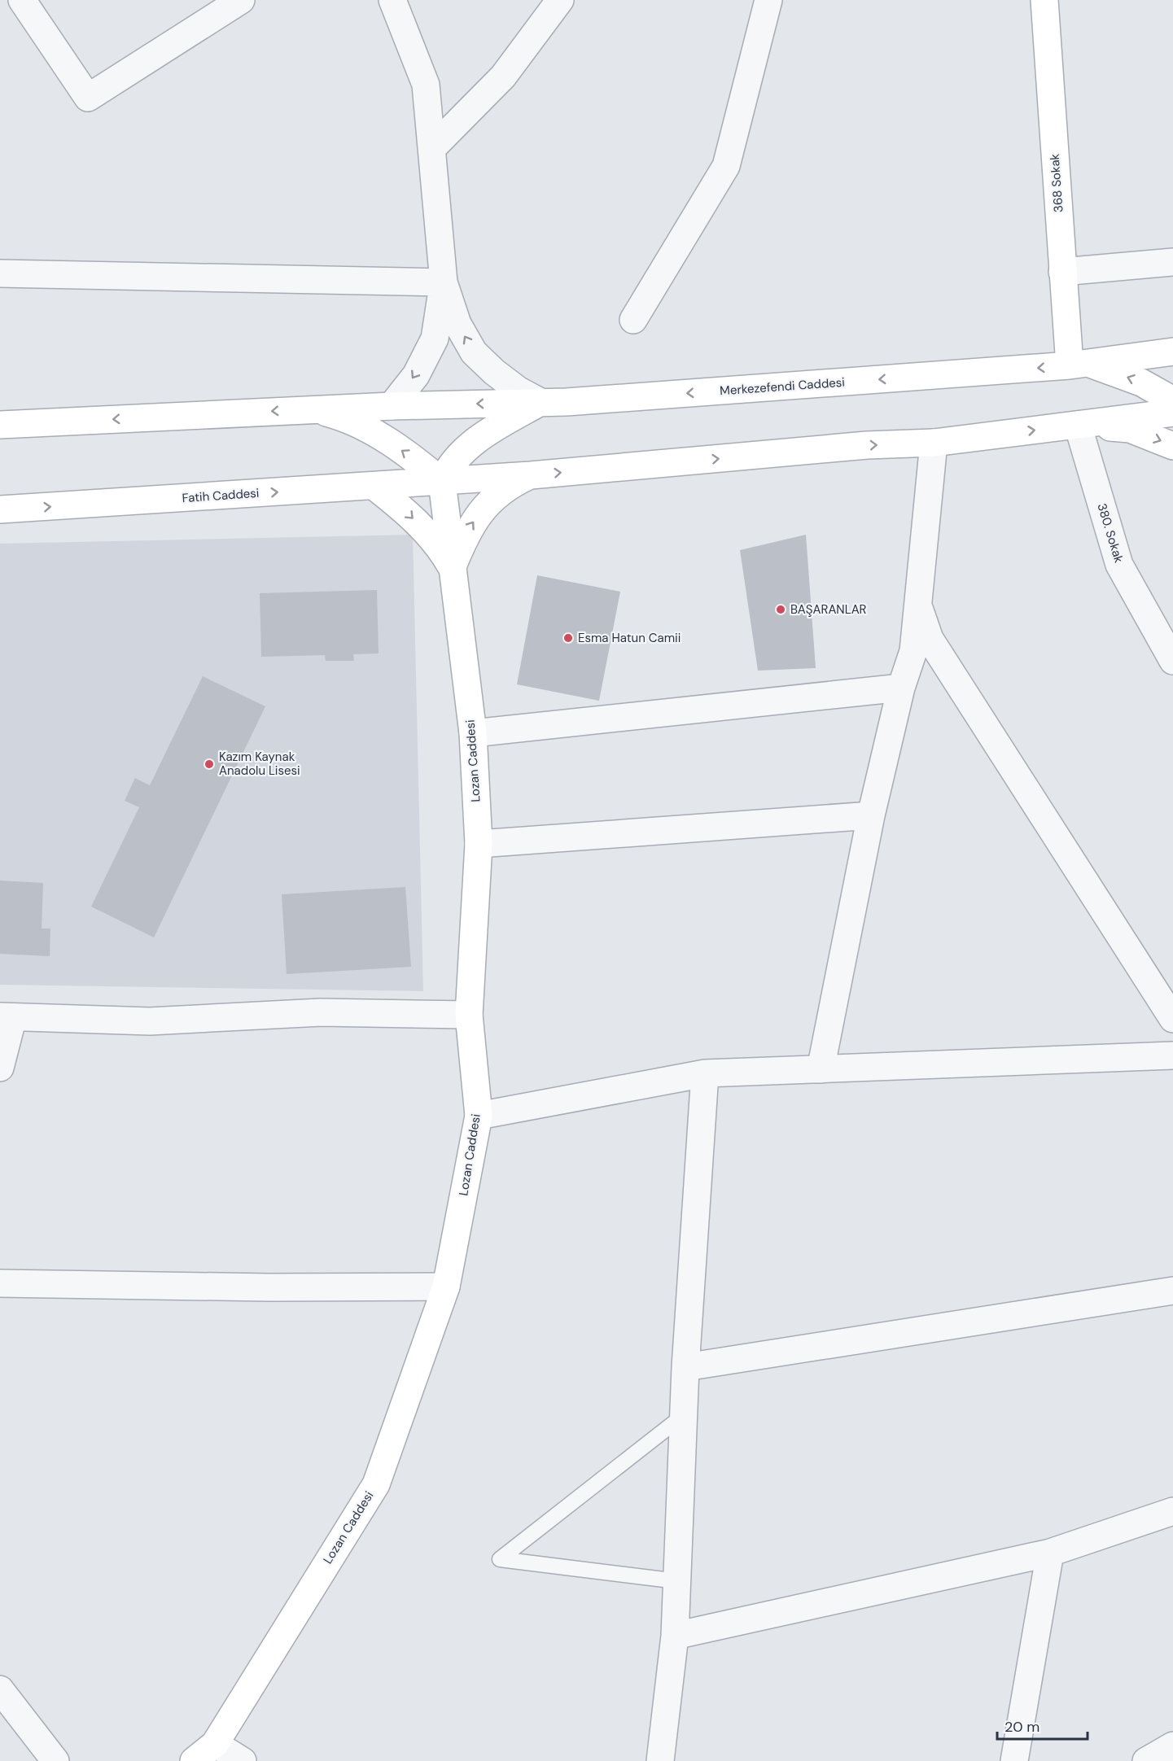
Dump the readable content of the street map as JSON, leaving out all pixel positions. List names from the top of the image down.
{
  "streets": {
    "main road": [
      "368 Sokak",
      "Merkezefendi Caddesi",
      "Fatih Caddesi",
      "Lozan Caddesi"
    ],
    "street": ["380. Sokak"]
  },
  "crossings": [
    ["368 Sokak", "Merkezefendi Caddesi"],
    ["Fatih Caddesi", "Lozan Caddesi"]
  ],
  "places": ["BAŞARANLAR", "Esma Hatun Camii", "Kazım Kaynak Anadolu Lisesi"],
  "scale_bar": "20 m"
}
